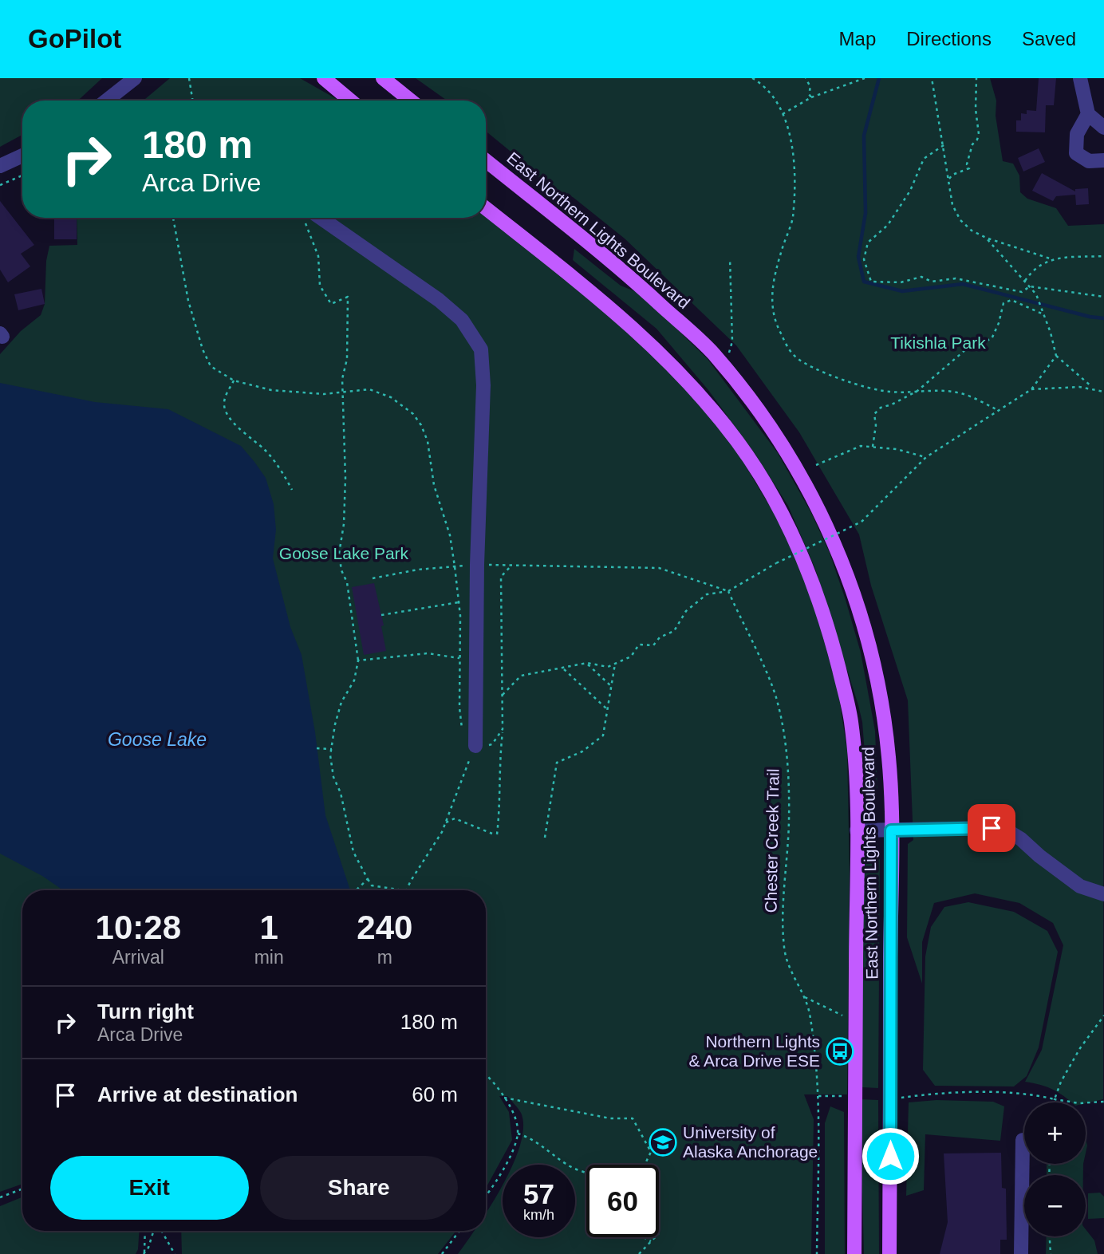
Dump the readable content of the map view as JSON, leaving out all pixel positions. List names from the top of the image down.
{
  "streets": {
    "main road": ["East Northern Lights Boulevard"],
    "path": ["Chester Creek Trail"]
  },
  "water": ["Goose Lake"],
  "parks": ["Tikishla Park", "Goose Lake Park"],
  "places": {
    "bus stop": ["Northern Lights & Arca Drive ESE"],
    "school or university": ["University of Alaska Anchorage"]
  },
  "page": {
    "header": "GoPilot",
    "nav": ["Map", "Directions", "Saved"],
    "turn": ["180 m", "Arca Drive"],
    "eta": [
      "10:28",
      "Arrival",
      "1",
      "min",
      "240",
      "m"
    ],
    "list": [
      {
        "name": "Turn right",
        "note": "Arca Drive",
        "value": "180 m"
      },
      {
        "name": "Arrive at destination",
        "value": "60 m"
      }
    ],
    "map_buttons": ["+", "−"],
    "buttons": ["Exit", "Share"],
    "speed": "57 km/h",
    "limit": "60"
  }
}
